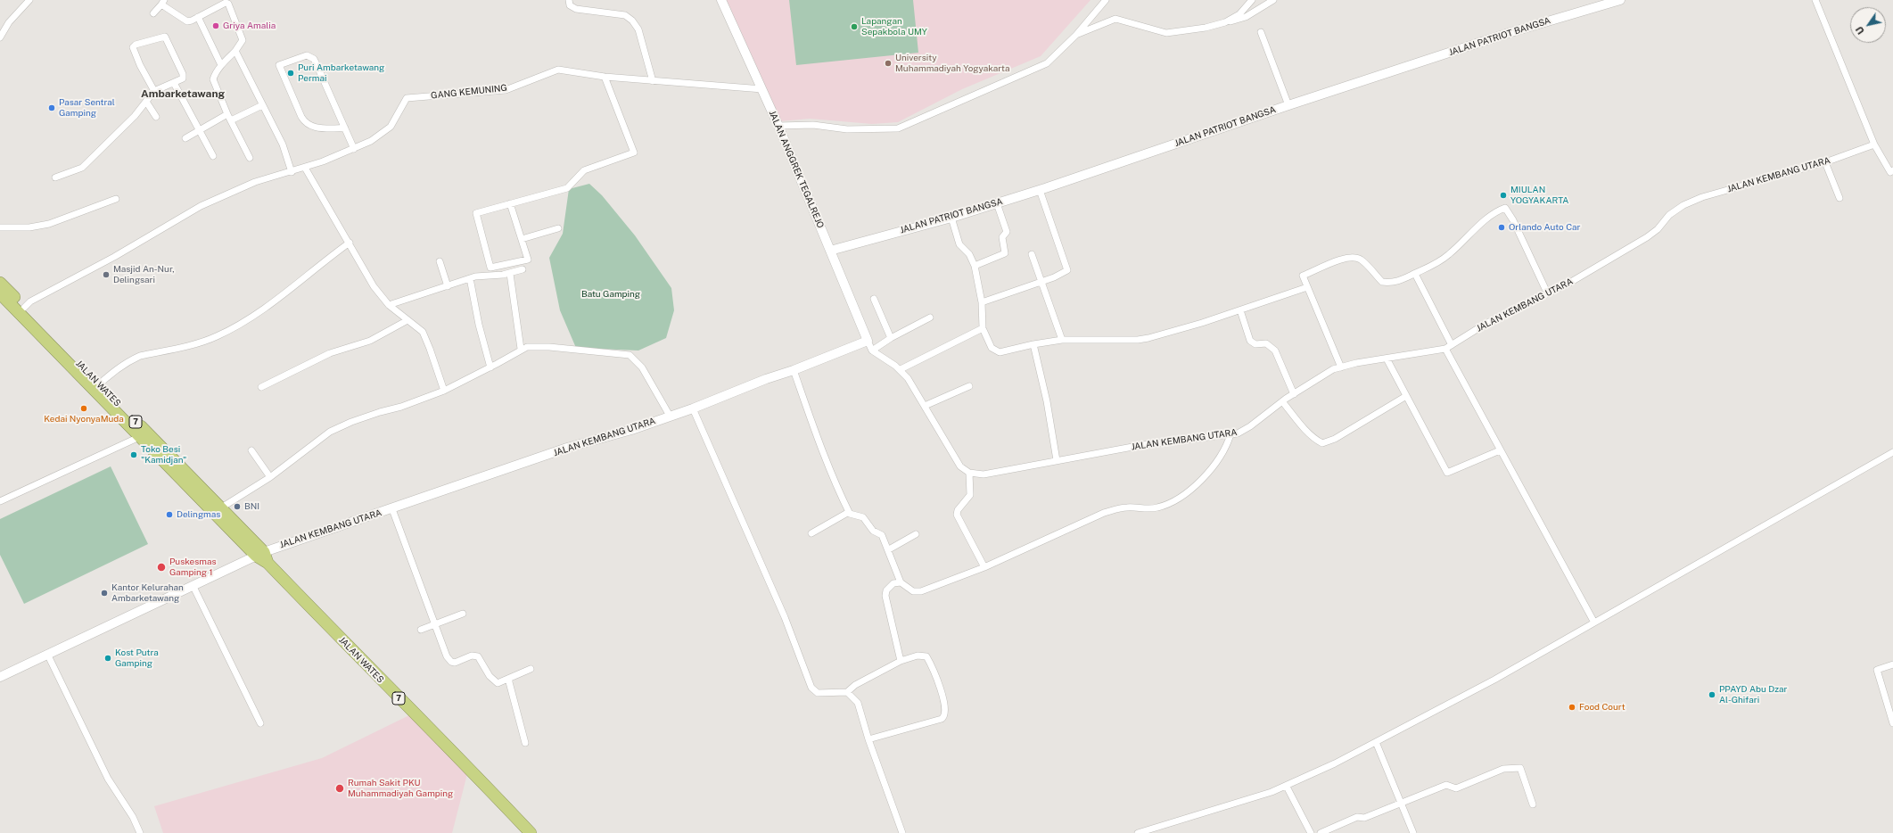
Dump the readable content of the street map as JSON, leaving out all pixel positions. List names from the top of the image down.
{
  "streets": {
    "highway": ["JALAN WATES", "7"],
    "street": [
      "JALAN PATRIOT BANGSA",
      "GANG KEMUNING",
      "JALAN ANGGREK TEGALREJO",
      "JALAN KEMBANG UTARA"
    ]
  },
  "crossings": [
    ["JALAN PATRIOT BANGSA", "JALAN ANGGREK TEGALREJO"],
    ["GANG KEMUNING", "JALAN ANGGREK TEGALREJO"],
    ["GANG KEMUNING", "JALAN WATES"],
    ["JALAN ANGGREK TEGALREJO", "JALAN KEMBANG UTARA"],
    ["JALAN KEMBANG UTARA", "JALAN WATES"]
  ],
  "districts": ["Ambarketawang"],
  "parks": ["Batu Gamping"],
  "places": [
    "Griya Amalia",
    "Lapangan Sepakbola UMY",
    "University Muhammadiyah Yogyakarta",
    "Puri Ambarketawang Permai",
    "Pasar Sentral Gamping",
    "MIULAN YOGYAKARTA",
    "Orlando Auto Car",
    "Masjid An-Nur, Delingsari",
    "Kedai NyonyaMuda",
    "Toko Besi \"Kamidjan\"",
    "BNI",
    "Delingmas",
    "Puskesmas Gamping 1",
    "Kantor Kelurahan Ambarketawang",
    "Kost Putra Gamping",
    "PPAYD Abu Dzar Al-Ghifari",
    "Food Court",
    "Rumah Sakit PKU Muhammadiyah Gamping"
  ],
  "north": "bottom left"
}
